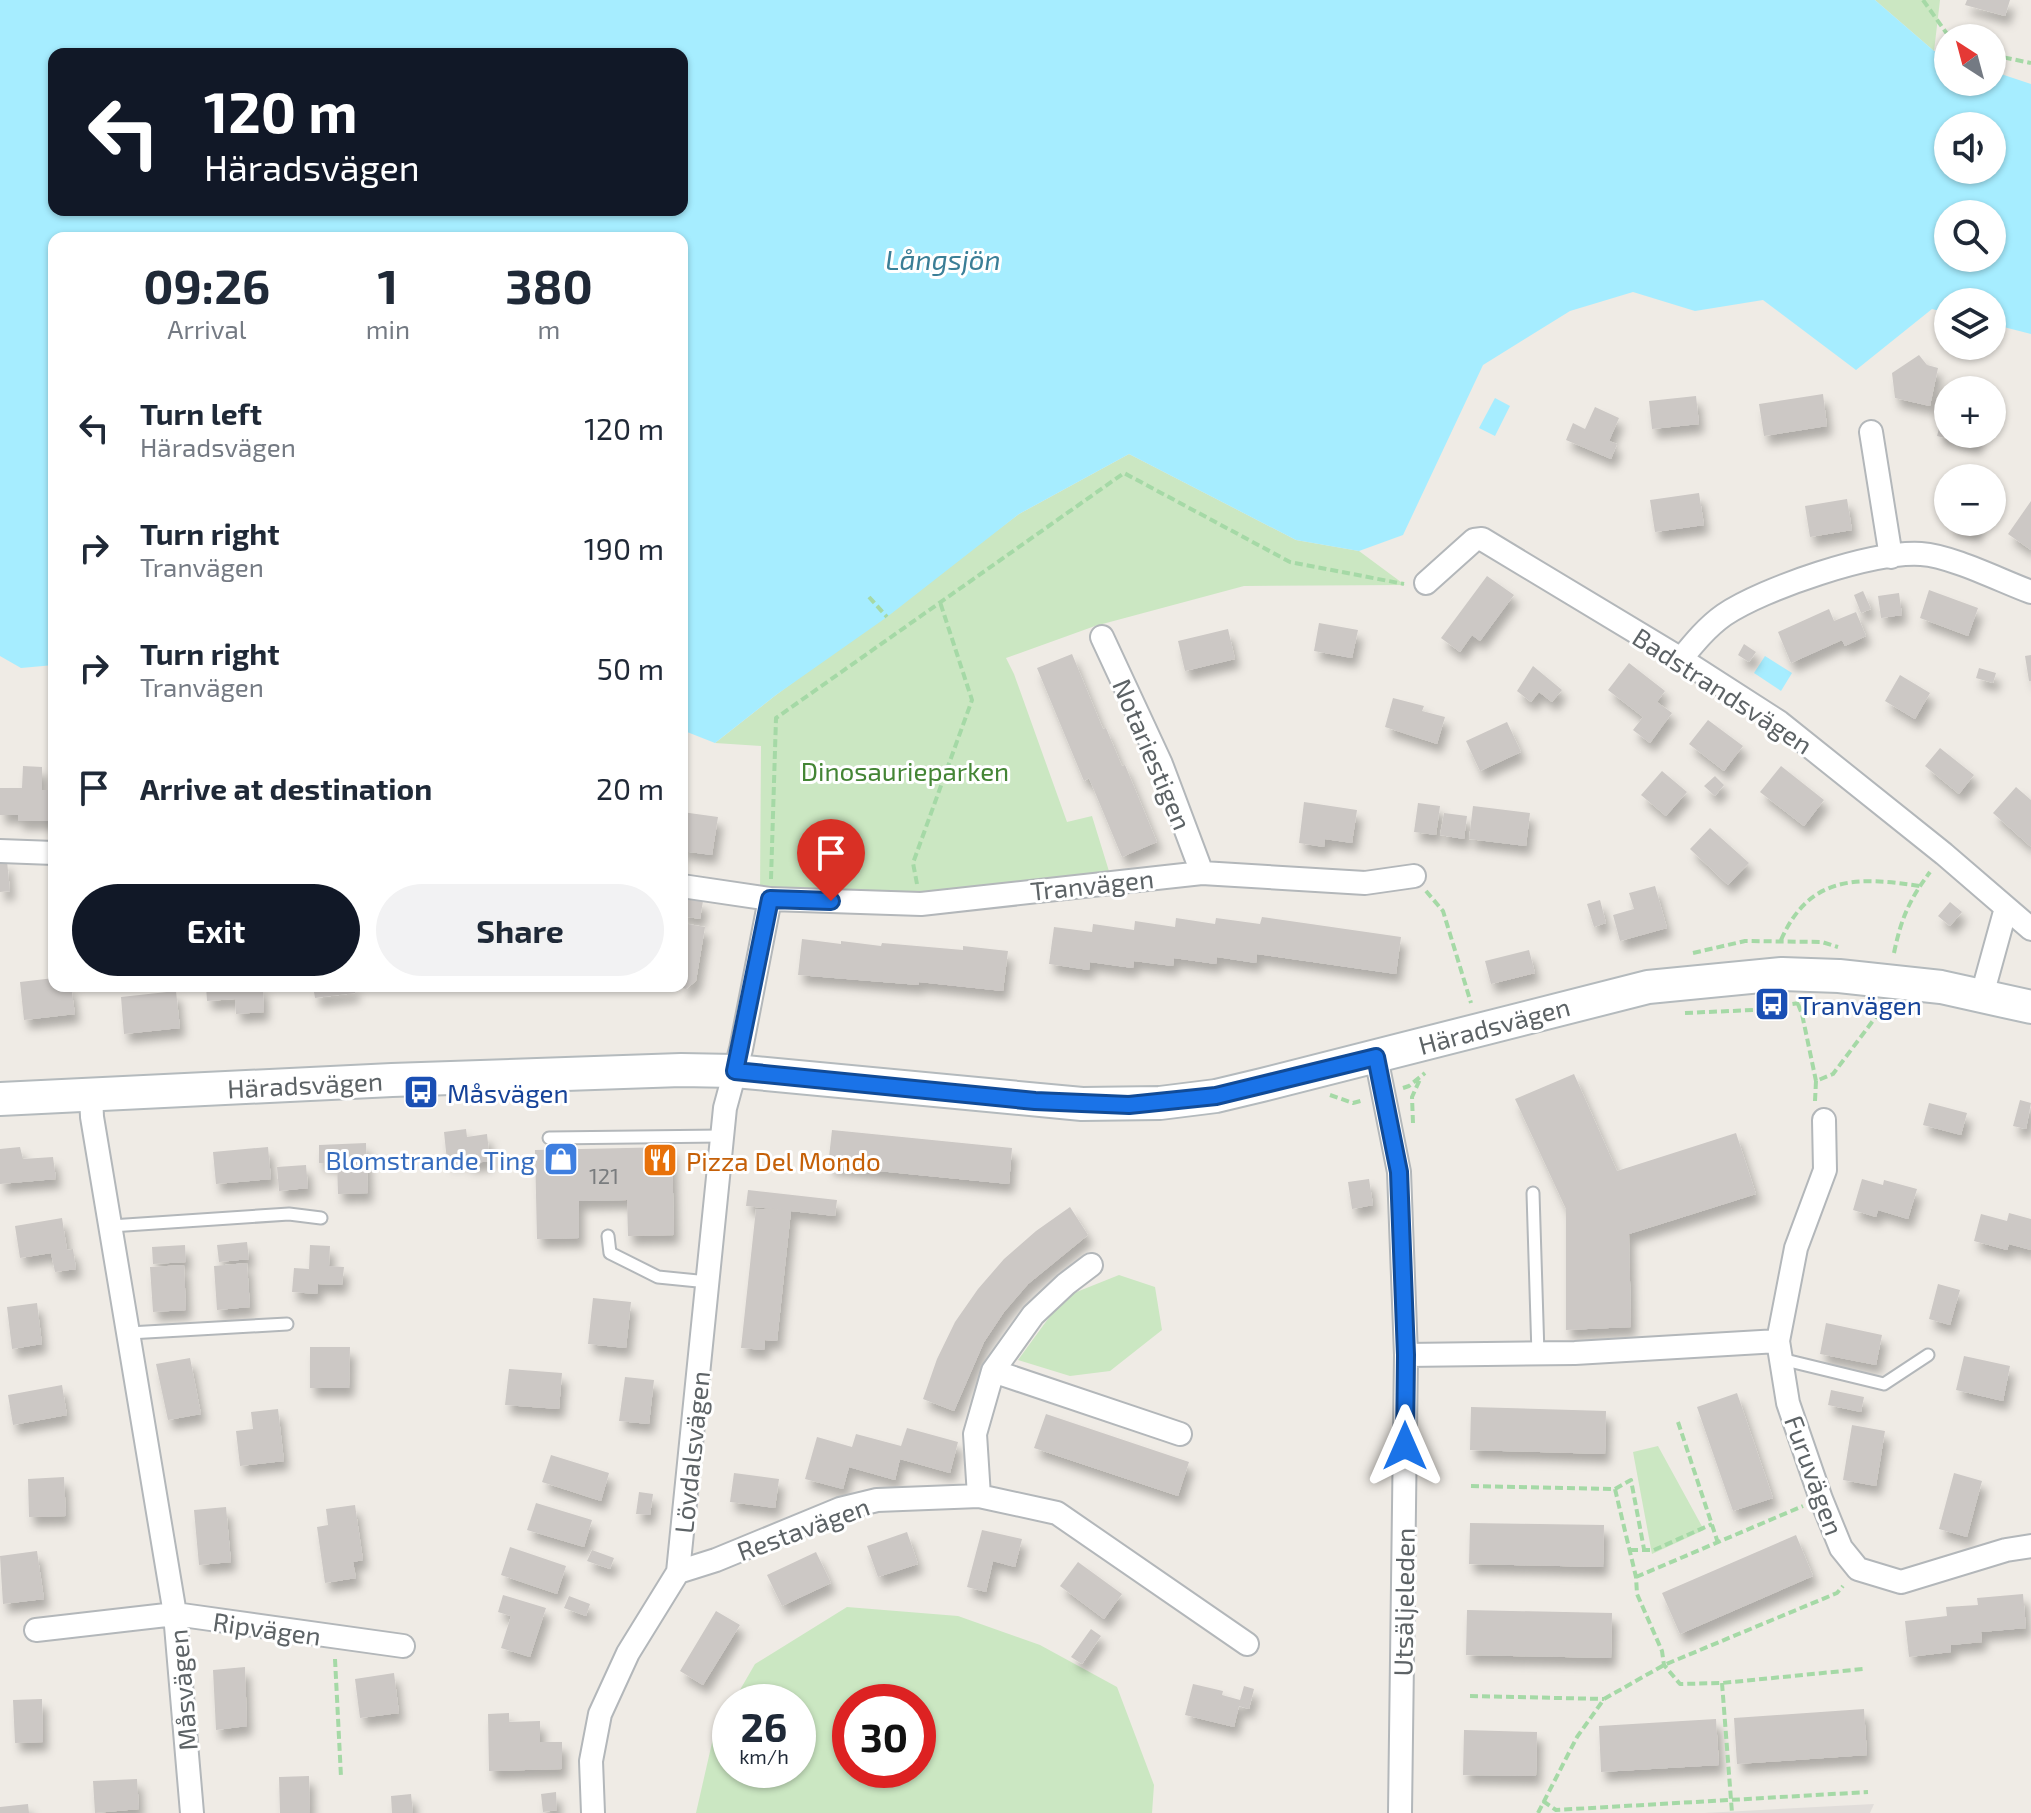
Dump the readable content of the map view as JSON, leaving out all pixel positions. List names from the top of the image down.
{
  "streets": {
    "street": [
      "Badstrandsvägen",
      "Notariestigen",
      "Tranvägen",
      "Häradsvägen",
      "Lövdalsvägen",
      "Furuvägen",
      "Restavägen",
      "Utsäljeleden",
      "Ripvägen",
      "Måsvägen"
    ]
  },
  "crossings": [
    ["Notariestigen", "Tranvägen"],
    ["Häradsvägen", "Lövdalsvägen"],
    ["Häradsvägen", "Utsäljeleden"],
    ["Häradsvägen", "Måsvägen"],
    ["Lövdalsvägen", "Restavägen"],
    ["Ripvägen", "Måsvägen"]
  ],
  "water": ["Långsjön"],
  "parks": ["Dinosaurieparken"],
  "places": {
    "bus stop": ["Tranvägen", "Måsvägen"],
    "shop": ["Blomstrande Ting"],
    "restaurant": ["Pizza Del Mondo"]
  },
  "house_numbers": ["121"],
  "north": "top left",
  "page": {
    "map_buttons": ["+", "−"],
    "turn": ["120 m", "Häradsvägen"],
    "eta": [
      "09:26",
      "Arrival",
      "1",
      "min",
      "380",
      "m"
    ],
    "list": [
      {
        "name": "Turn left",
        "note": "Häradsvägen",
        "value": "120 m"
      },
      {
        "name": "Turn right",
        "note": "Tranvägen",
        "value": "190 m"
      },
      {
        "name": "Turn right",
        "note": "Tranvägen",
        "value": "50 m"
      },
      {
        "name": "Arrive at destination",
        "value": "20 m"
      }
    ],
    "buttons": ["Exit", "Share"],
    "speed": "26 km/h",
    "limit": "30"
  }
}
